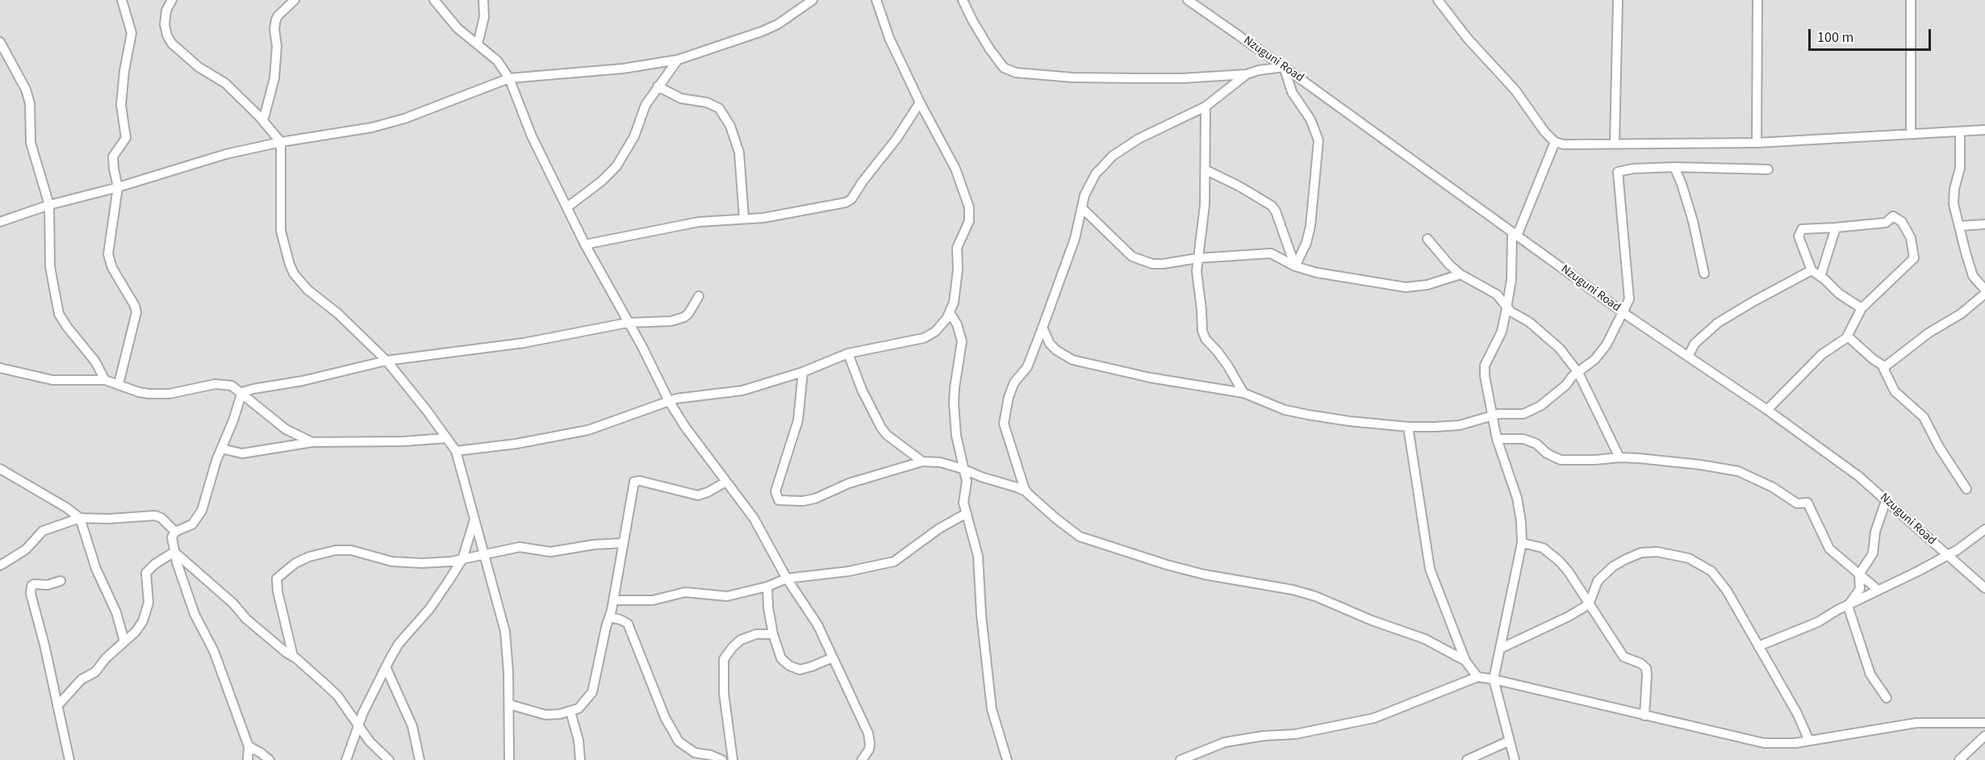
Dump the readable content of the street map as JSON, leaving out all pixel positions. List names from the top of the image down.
{
  "streets": {
    "street": ["Nzuguni Road"]
  },
  "scale_bar": "100 m"
}
